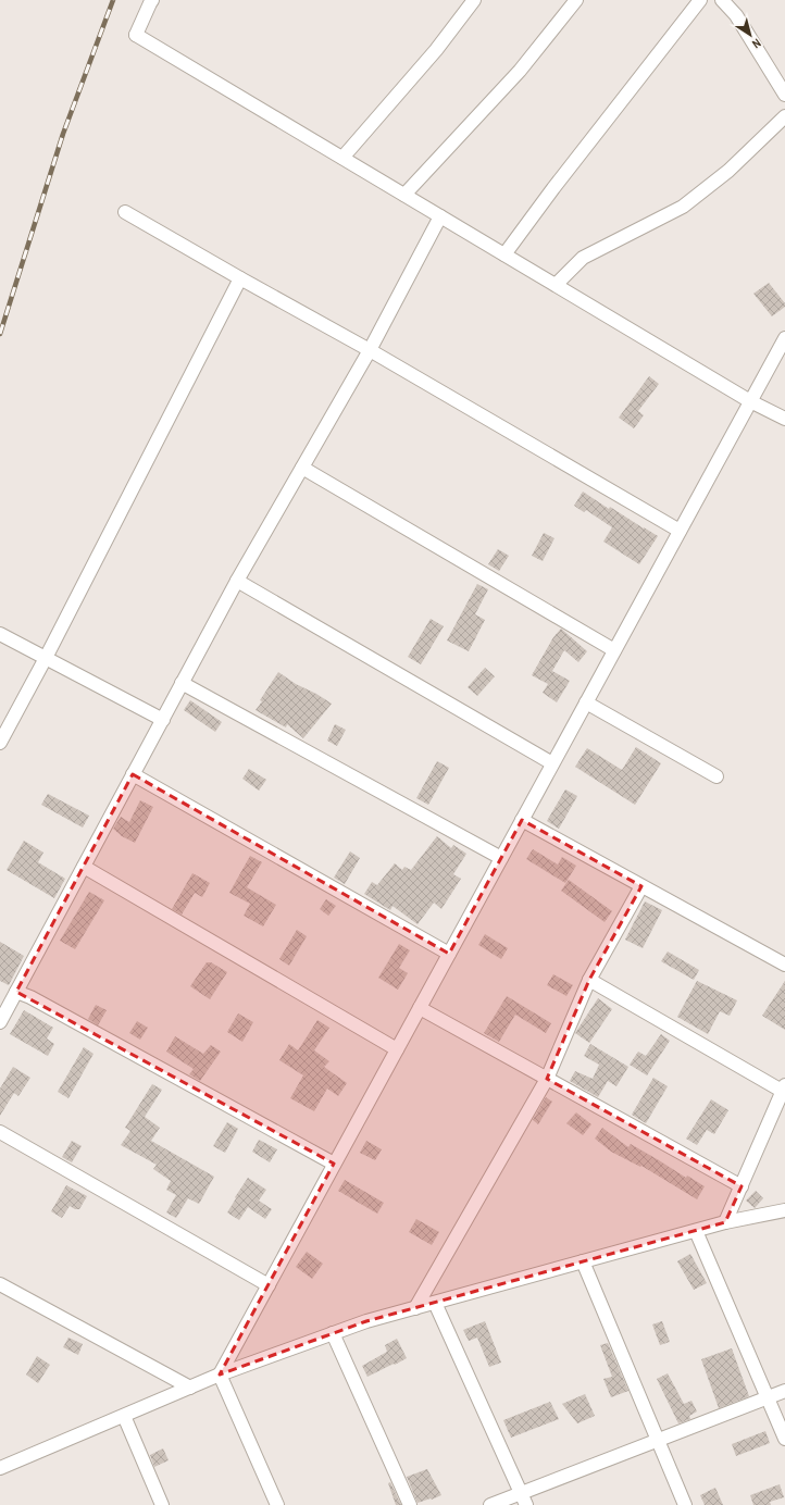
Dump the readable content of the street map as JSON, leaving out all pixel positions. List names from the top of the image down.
{
  "north": "bottom right"
}
